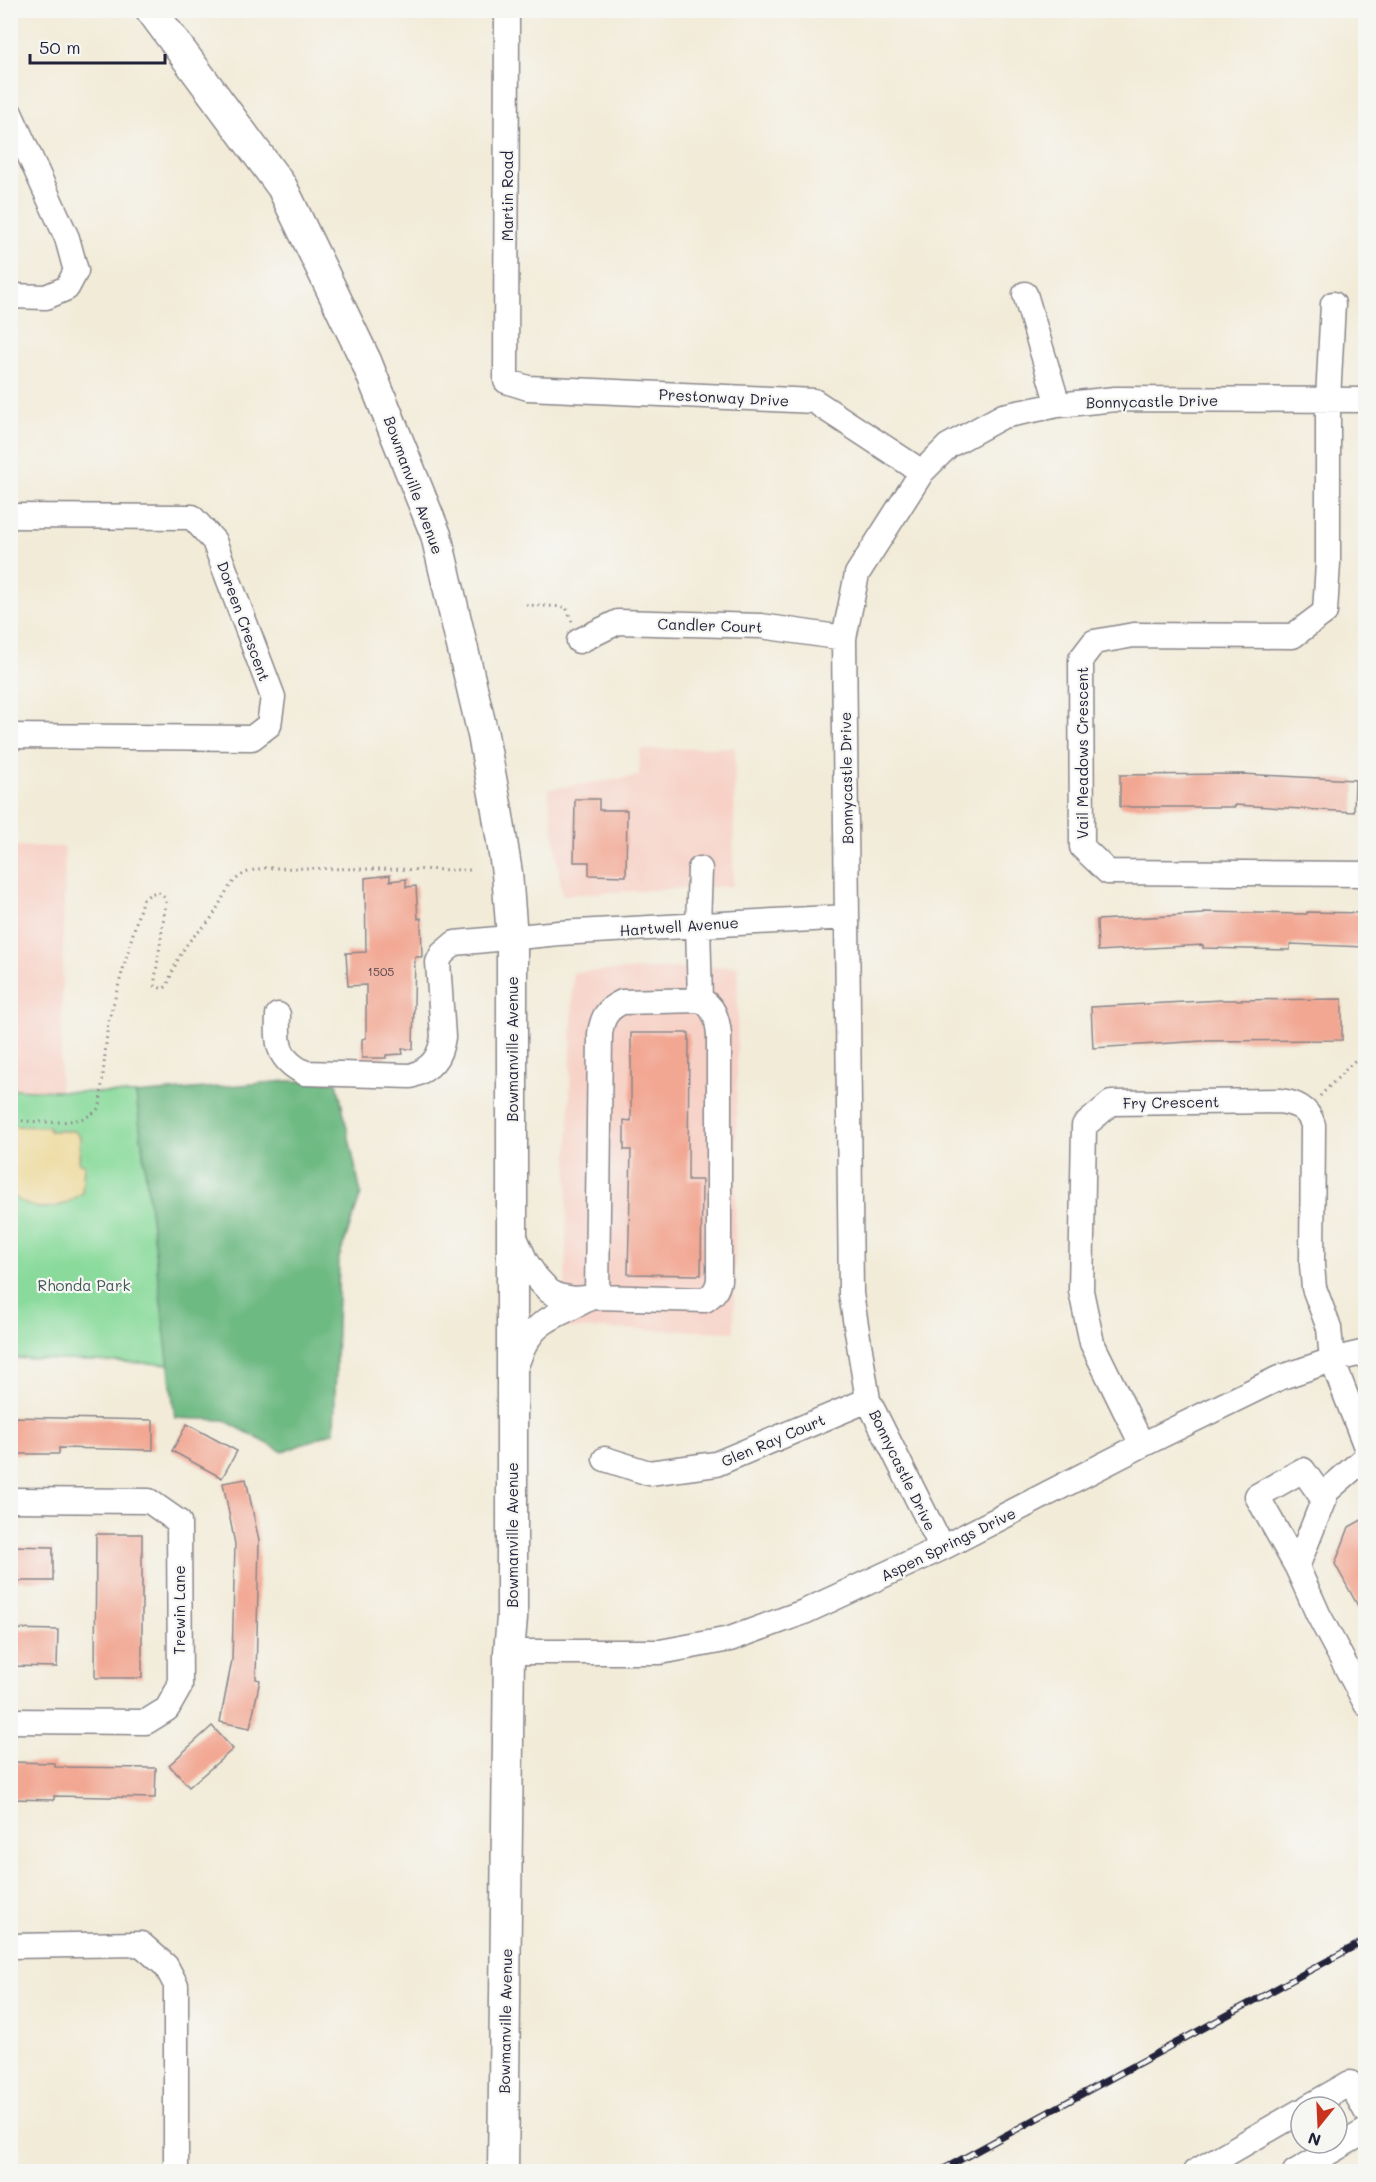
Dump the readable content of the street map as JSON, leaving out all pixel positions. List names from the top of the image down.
{
  "streets": {
    "main road": ["Bowmanville Avenue"],
    "street": [
      "Martin Road",
      "Prestonway Drive",
      "Bonnycastle Drive",
      "Doreen Crescent",
      "Candler Court",
      "Vail Meadows Crescent",
      "Hartwell Avenue",
      "Fry Crescent",
      "Glen Ray Court",
      "Aspen Springs Drive",
      "Trewin Lane"
    ]
  },
  "crossings": [
    ["Martin Road", "Prestonway Drive"],
    ["Prestonway Drive", "Bonnycastle Drive"],
    ["Bonnycastle Drive", "Candler Court"],
    ["Bonnycastle Drive", "Vail Meadows Crescent"],
    ["Bonnycastle Drive", "Hartwell Avenue"],
    ["Bonnycastle Drive", "Glen Ray Court"],
    ["Bonnycastle Drive", "Aspen Springs Drive"],
    ["Bowmanville Avenue", "Hartwell Avenue"],
    ["Bowmanville Avenue", "Aspen Springs Drive"],
    ["Fry Crescent", "Aspen Springs Drive"]
  ],
  "parks": ["Rhonda Park"],
  "house_numbers": ["1505"],
  "scale_bar": "50 m",
  "north": "bottom"
}
